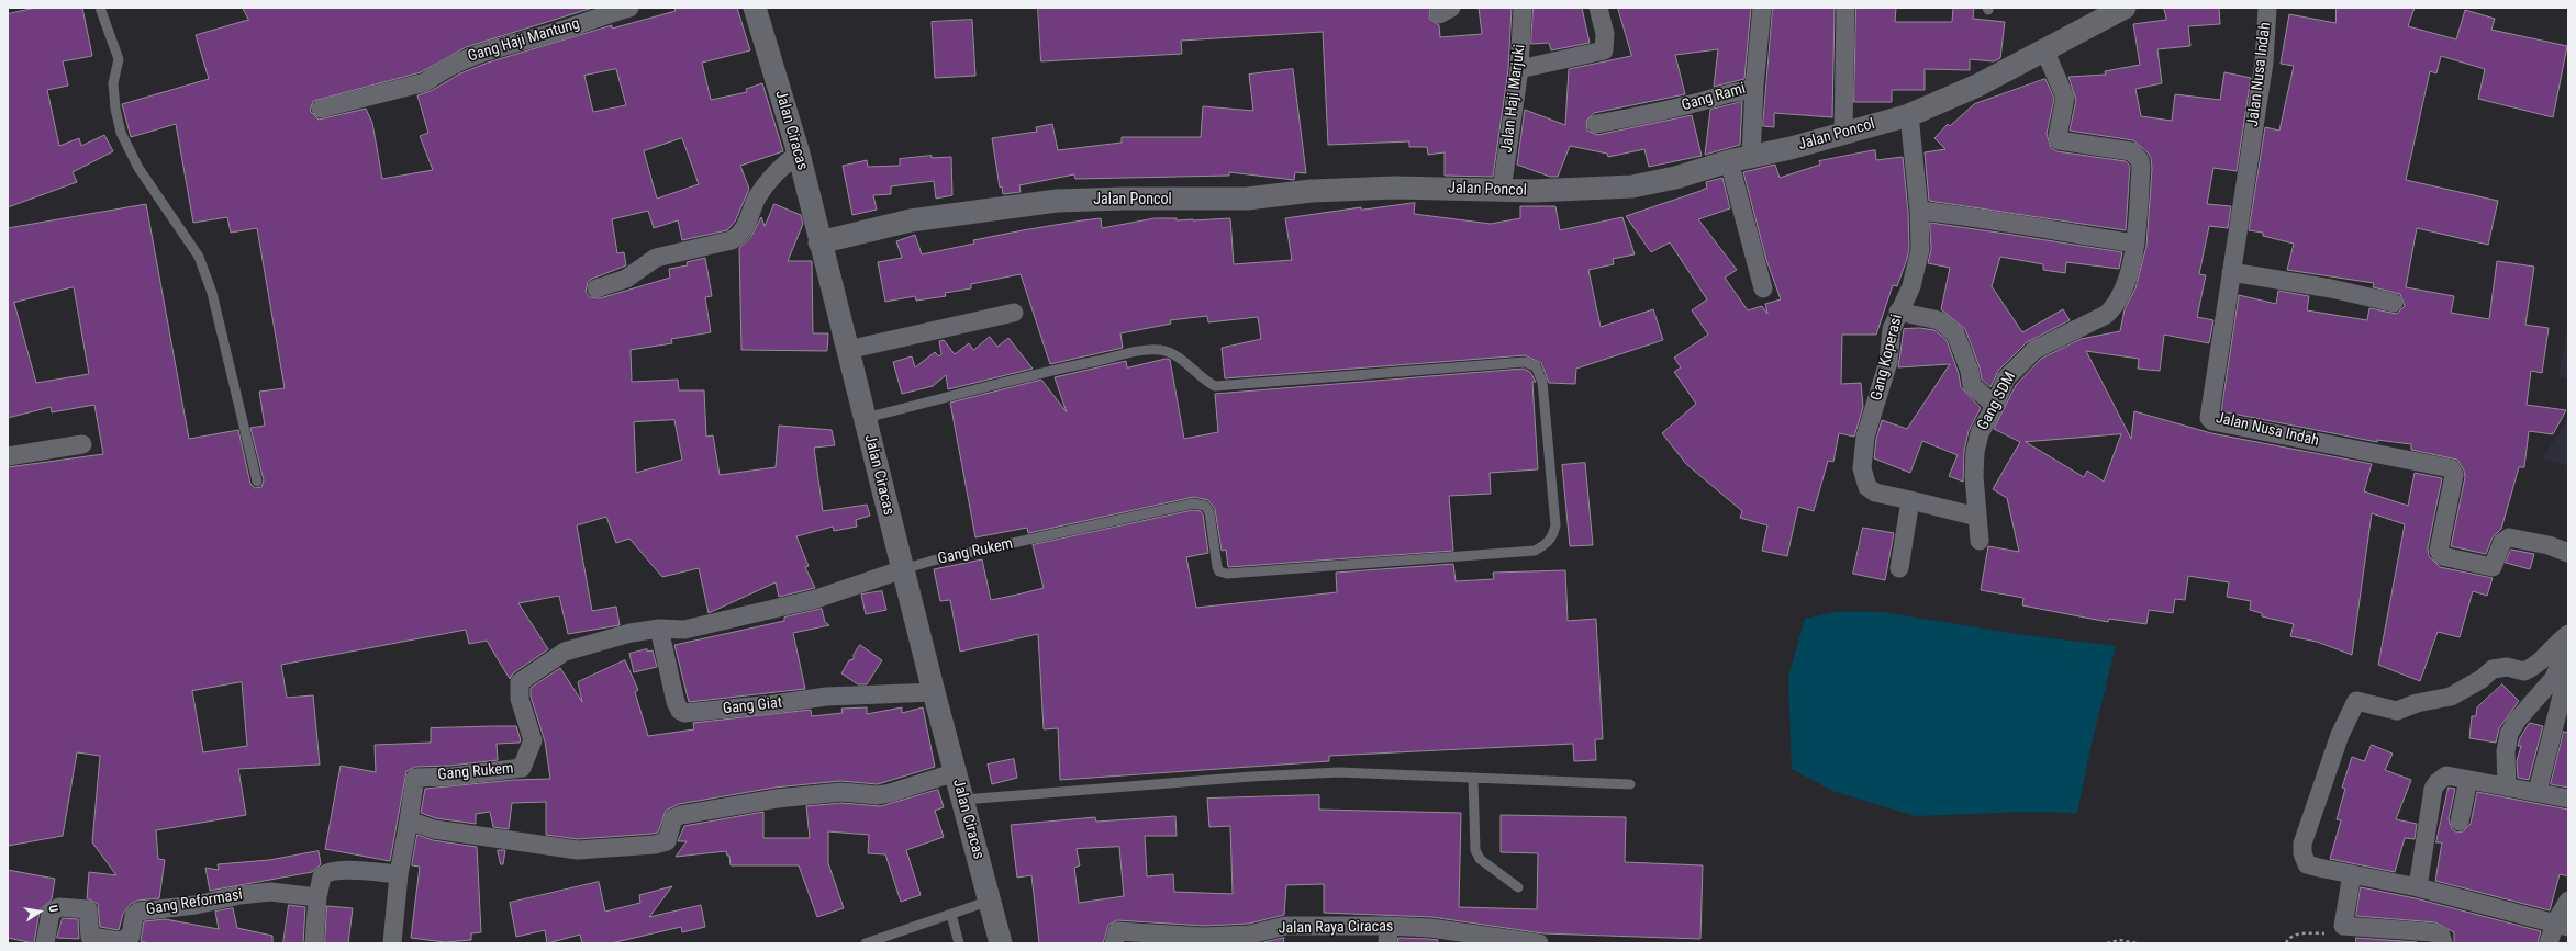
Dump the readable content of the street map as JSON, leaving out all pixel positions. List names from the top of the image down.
{
  "streets": {
    "street": [
      "Gang Haji Mantung",
      "Jalan Nusa Indah",
      "Gang Rami",
      "Jalan Haji Marjuki",
      "Jalan Ciracas",
      "Jalan Poncol",
      "Gang Koperasi",
      "Gang SDM",
      "Gang Rukem",
      "Gang Giat",
      "Gang Reformasi",
      "Jalan Raya Ciracas"
    ]
  },
  "crossings": [
    ["Jalan Haji Marjuki", "Jalan Poncol"],
    ["Jalan Ciracas", "Jalan Poncol"],
    ["Jalan Ciracas", "Gang Rukem"],
    ["Jalan Ciracas", "Gang Giat"],
    ["Jalan Poncol", "Gang Koperasi"],
    ["Jalan Poncol", "Gang SDM"],
    ["Gang Rukem", "Gang Giat"]
  ],
  "north": "right"
}
